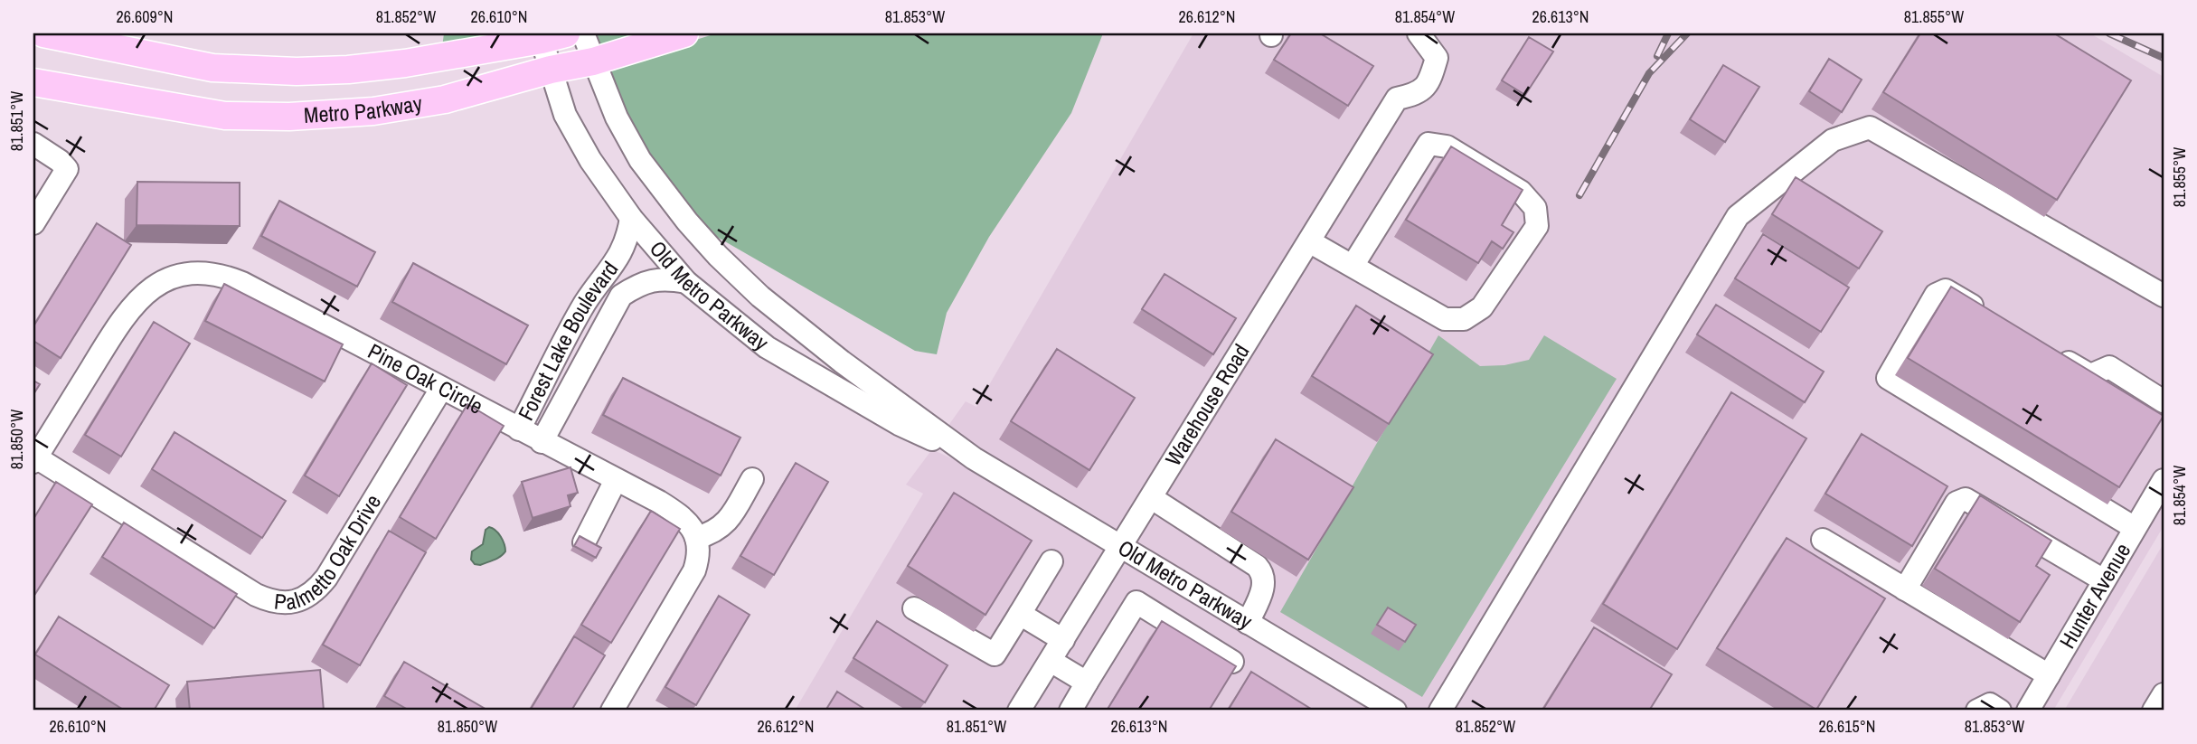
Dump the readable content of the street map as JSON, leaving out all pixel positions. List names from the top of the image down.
{
  "streets": {
    "main road": ["Metro Parkway"],
    "street": [
      "Old Metro Parkway",
      "Forest Lake Boulevard",
      "Pine Oak Circle",
      "Warehouse Road",
      "Palmetto Oak Drive",
      "Hunter Avenue"
    ]
  },
  "crossings": [
    ["Metro Parkway", "Old Metro Parkway"],
    ["Old Metro Parkway", "Forest Lake Boulevard"],
    ["Old Metro Parkway", "Warehouse Road"],
    ["Forest Lake Boulevard", "Pine Oak Circle"],
    ["Pine Oak Circle", "Palmetto Oak Drive"]
  ],
  "coordinates": [
    "26.609°N",
    "81.852°W",
    "26.610°N",
    "81.853°W",
    "26.612°N",
    "81.854°W",
    "26.613°N",
    "81.855°W",
    "81.851°W",
    "81.850°W",
    "26.615°N"
  ]
}
